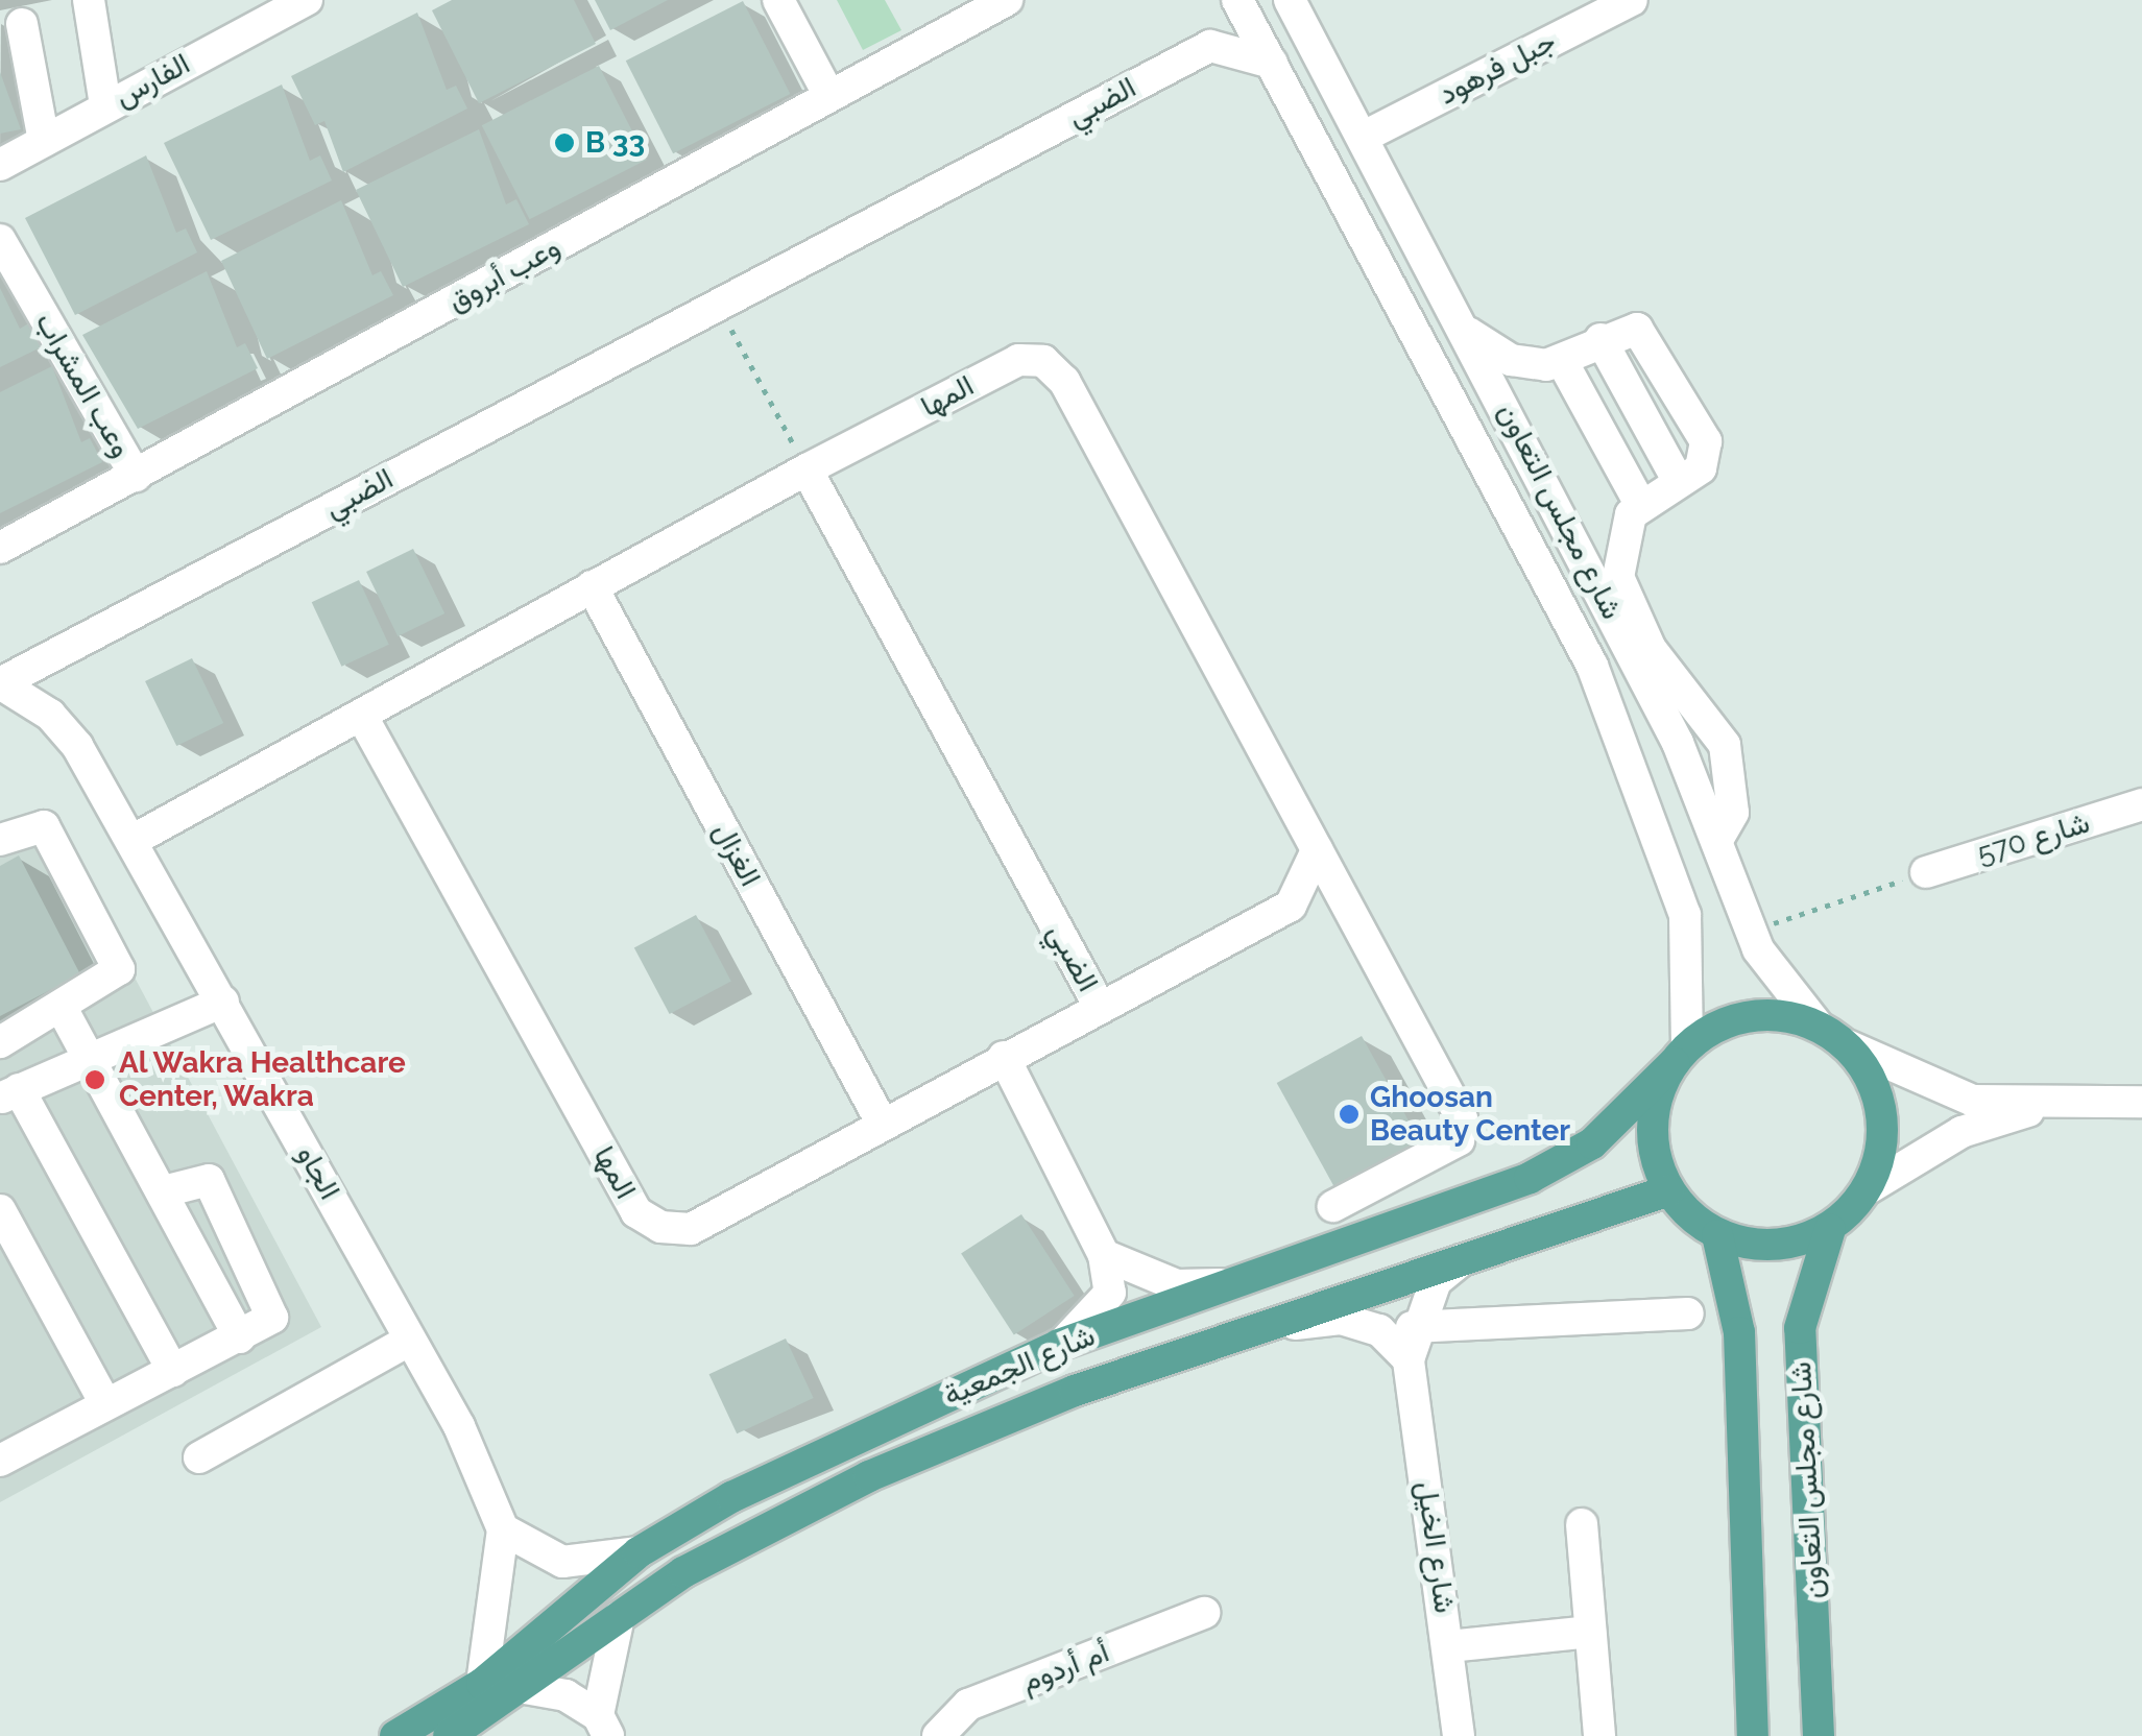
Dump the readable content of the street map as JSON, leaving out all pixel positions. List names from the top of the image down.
{
  "streets": {
    "main road": ["شارع مجلس التعاون", "شارع الجمعية"],
    "street": [
      "جبل فرهود",
      "الفارس",
      "الضبي",
      "وعب أبروق",
      "وعب المشراب",
      "المها",
      "شارع 570",
      "الغزال",
      "الجاو",
      "شارع الخيل",
      "أم أردوم"
    ]
  },
  "crossings": [
    ["جبل فرهود", "شارع مجلس التعاون"],
    ["الضبي", "المها"],
    ["الضبي", "الجاو"],
    ["وعب أبروق", "وعب المشراب"],
    ["المها", "الغزال"],
    ["المها", "الجاو"],
    ["شارع مجلس التعاون", "شارع الجمعية"],
    ["شارع الجمعية", "شارع الخيل"]
  ],
  "places": ["B 33", "Al Wakra Healthcare Center, Wakra", "Ghoosan Beauty Center"]
}
